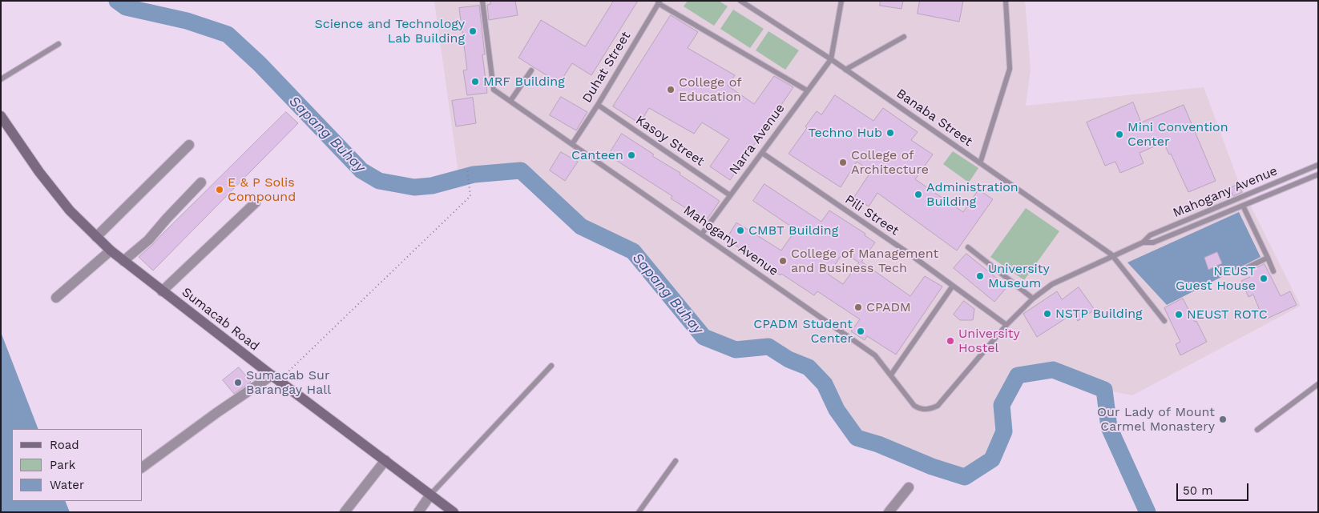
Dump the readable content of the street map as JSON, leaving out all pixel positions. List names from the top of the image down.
{
  "streets": {
    "main road": ["Sumacab Road"],
    "lane": [
      "Duhat Street",
      "Banaba Street",
      "Narra Avenue",
      "Kasoy Street",
      "Mahogany Avenue",
      "Pili Street"
    ]
  },
  "crossings": [
    ["Duhat Street", "Kasoy Street"],
    ["Duhat Street", "Mahogany Avenue"],
    ["Banaba Street", "Narra Avenue"],
    ["Banaba Street", "Mahogany Avenue"],
    ["Narra Avenue", "Kasoy Street"],
    ["Narra Avenue", "Mahogany Avenue"],
    ["Narra Avenue", "Pili Street"],
    ["Mahogany Avenue", "Pili Street"]
  ],
  "water": ["Sapang Buhay"],
  "places": [
    "Science and Technology Lab Building",
    "MRF Building",
    "College of Education",
    "Techno Hub",
    "Mini Convention Center",
    "Canteen",
    "College of Architecture",
    "E & P Solis Compound",
    "Administration Building",
    "CMBT Building",
    "College of Management and Business Tech",
    "University Museum",
    "NEUST Guest House",
    "CPADM",
    "NSTP Building",
    "NEUST ROTC",
    "CPADM Student Center",
    "University Hostel",
    "Sumacab Sur Barangay Hall",
    "Our Lady of Mount Carmel Monastery"
  ],
  "legend": ["Road", "Park", "Water"],
  "scale_bar": "50 m"
}
